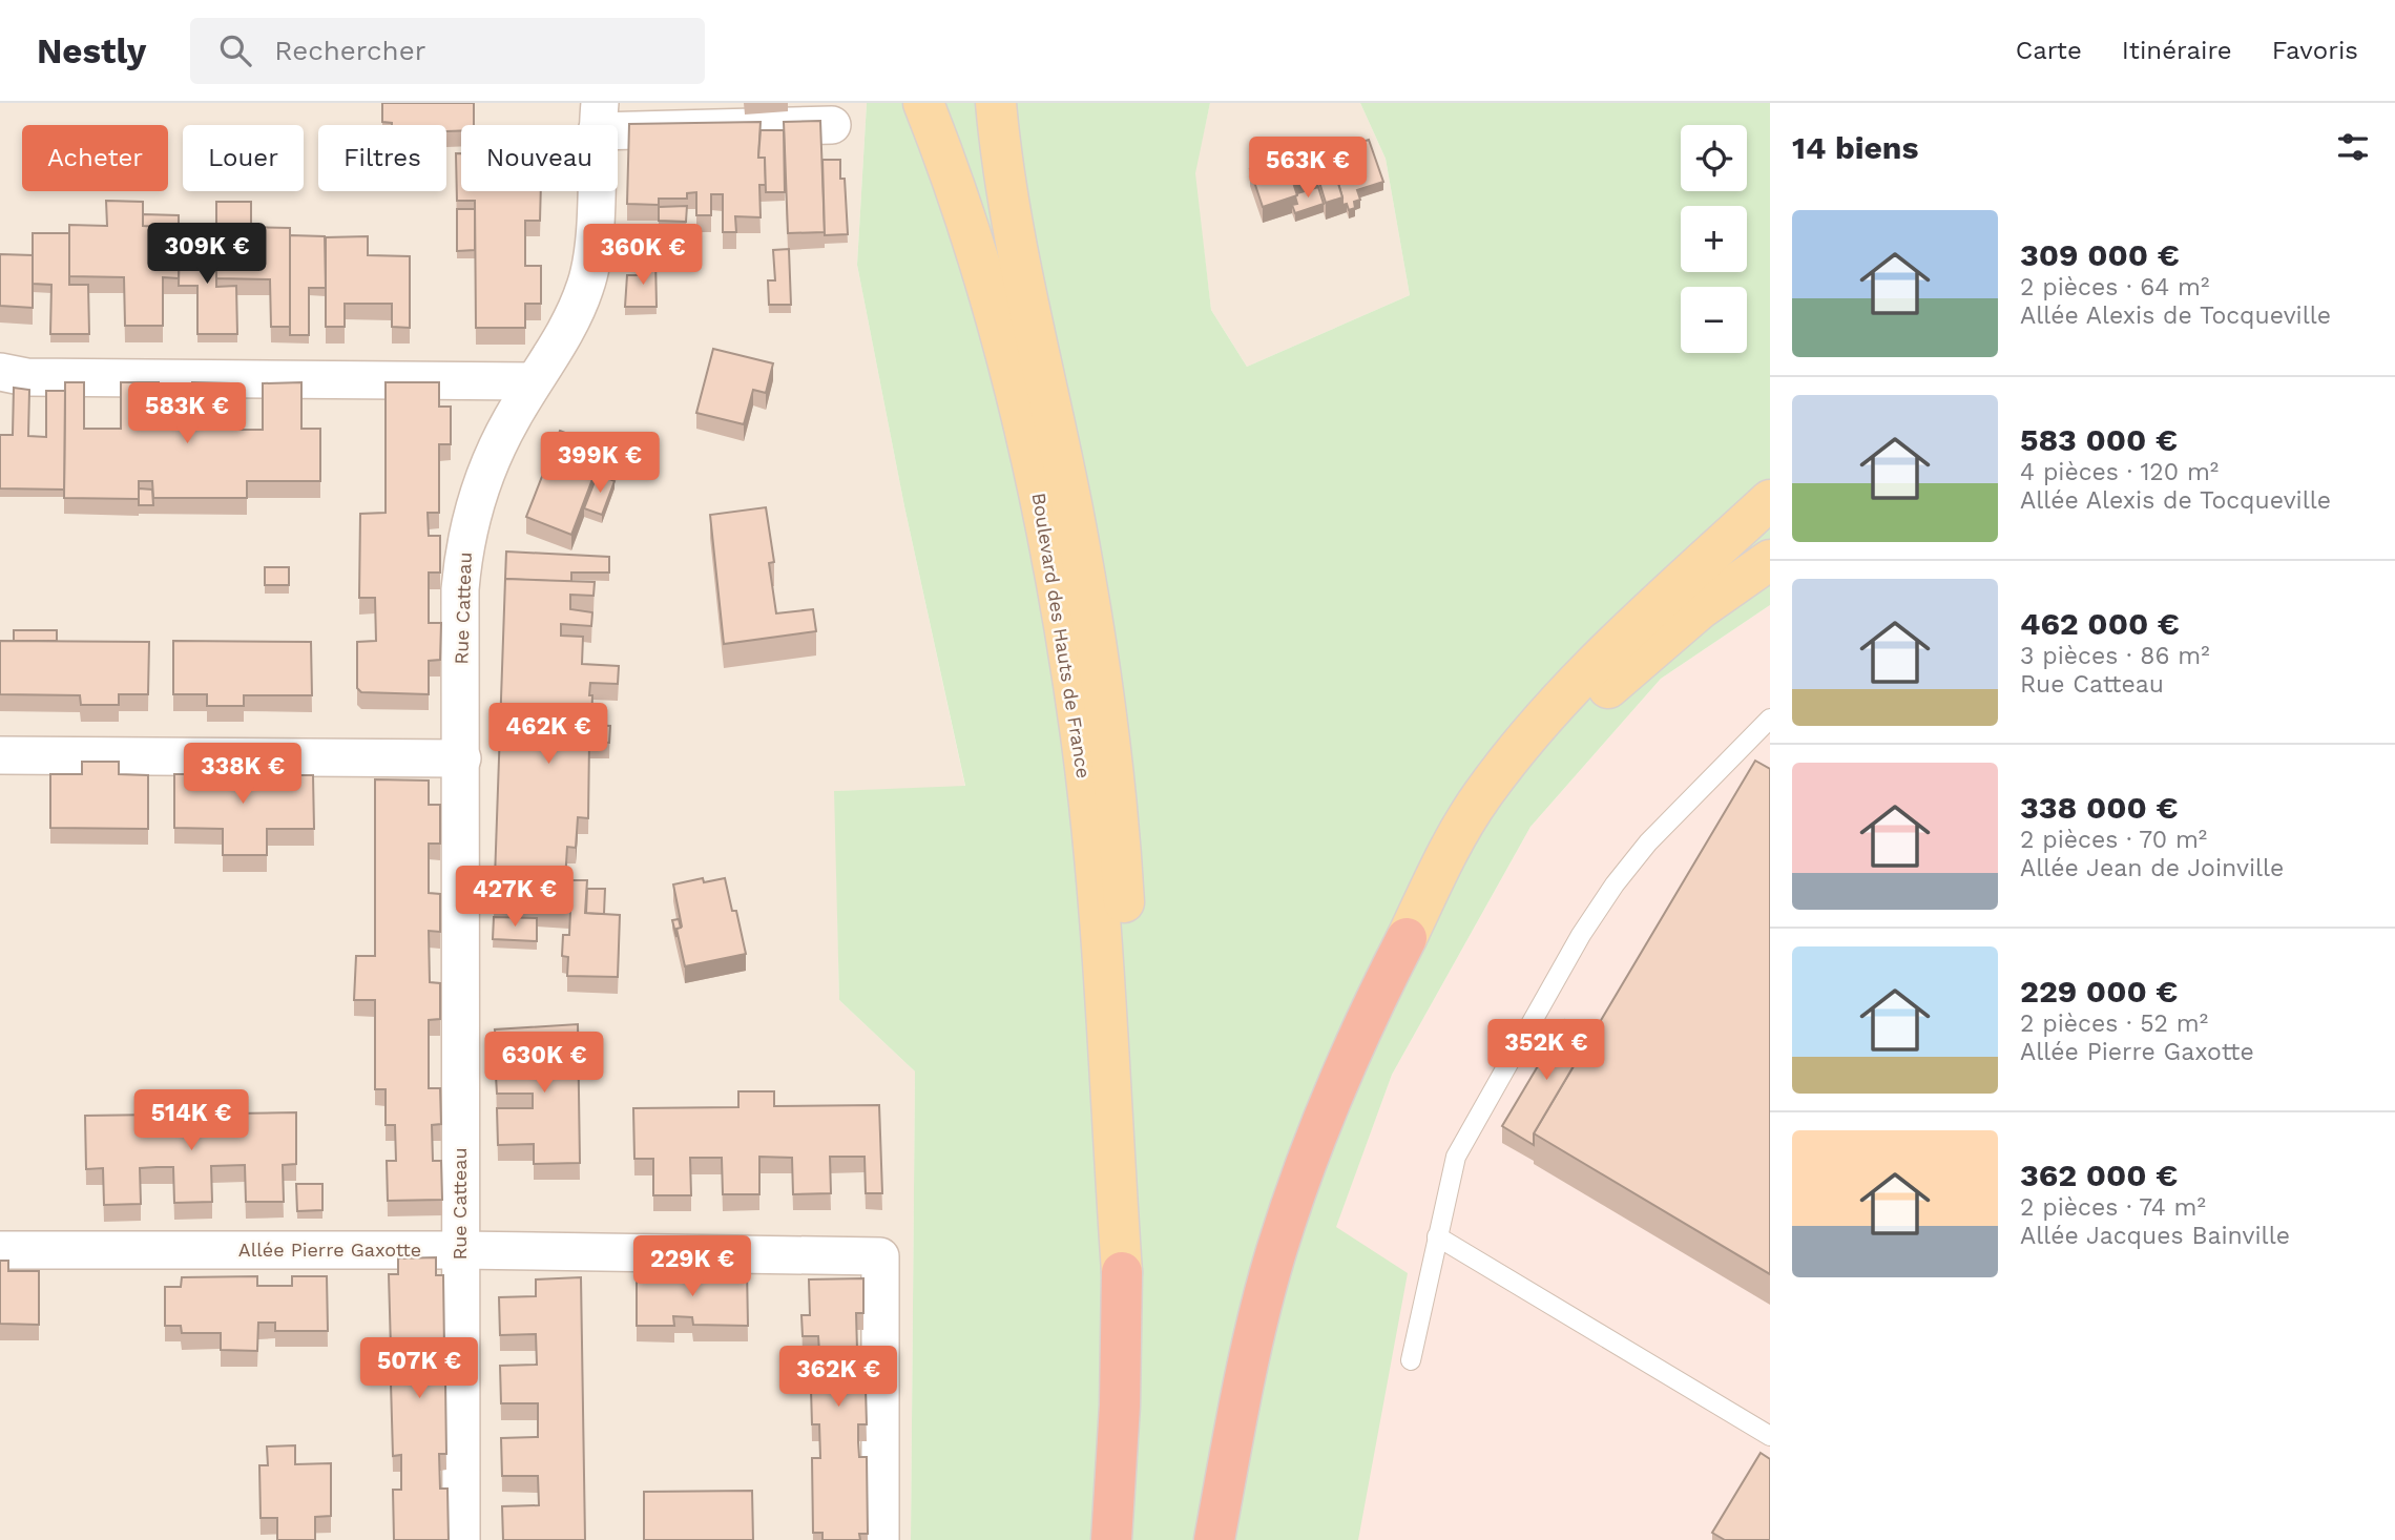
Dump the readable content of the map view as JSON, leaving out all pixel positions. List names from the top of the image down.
{
  "streets": {
    "highway": ["Boulevard des Hauts de France"],
    "street": ["Rue Catteau", "Allée Pierre Gaxotte"]
  },
  "crossings": [
    ["Rue Catteau", "Allée Pierre Gaxotte"]
  ],
  "page": {
    "header": "Nestly",
    "search": "Rechercher",
    "nav": ["Carte", "Itinéraire", "Favoris"],
    "heading": "14 biens",
    "map_buttons": ["+", "−"],
    "chip": [
      "Acheter",
      "Louer",
      "Filtres",
      "Nouveau"
    ],
    "price": [
      "563K €",
      "309K €",
      "360K €",
      "583K €",
      "399K €",
      "462K €",
      "338K €",
      "427K €",
      "352K €",
      "630K €",
      "514K €",
      "229K €",
      "507K €",
      "362K €"
    ],
    "list": [
      {
        "name": "309 000 €",
        "note": "2 pièces · 64 m² · Allée Alexis de Tocqueville"
      },
      {
        "name": "583 000 €",
        "note": "4 pièces · 120 m² · Allée Alexis de Tocqueville"
      },
      {
        "name": "462 000 €",
        "note": "3 pièces · 86 m² · Rue Catteau"
      },
      {
        "name": "338 000 €",
        "note": "2 pièces · 70 m² · Allée Jean de Joinville"
      },
      {
        "name": "229 000 €",
        "note": "2 pièces · 52 m² · Allée Pierre Gaxotte"
      },
      {
        "name": "362 000 €",
        "note": "2 pièces · 74 m² · Allée Jacques Bainville"
      }
    ]
  }
}
